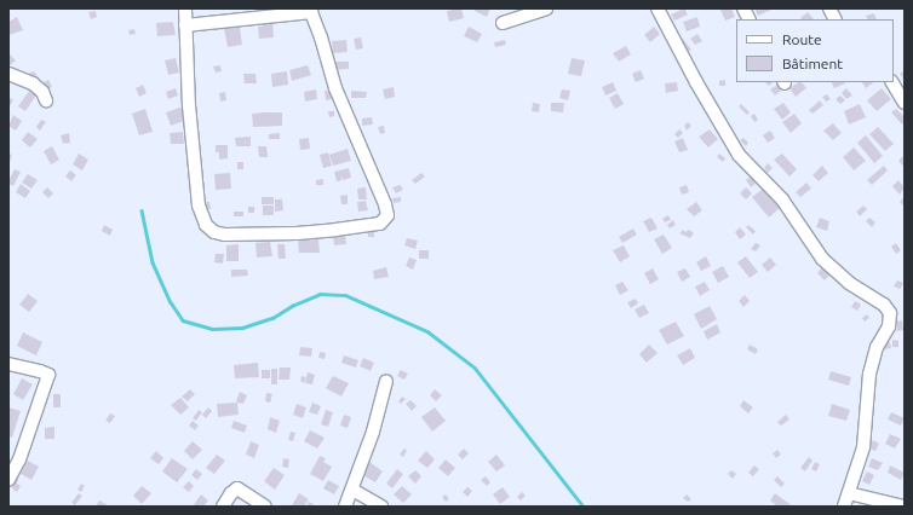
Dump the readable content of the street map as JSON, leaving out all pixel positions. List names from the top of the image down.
{
  "legend": ["Route", "Bâtiment"]
}
